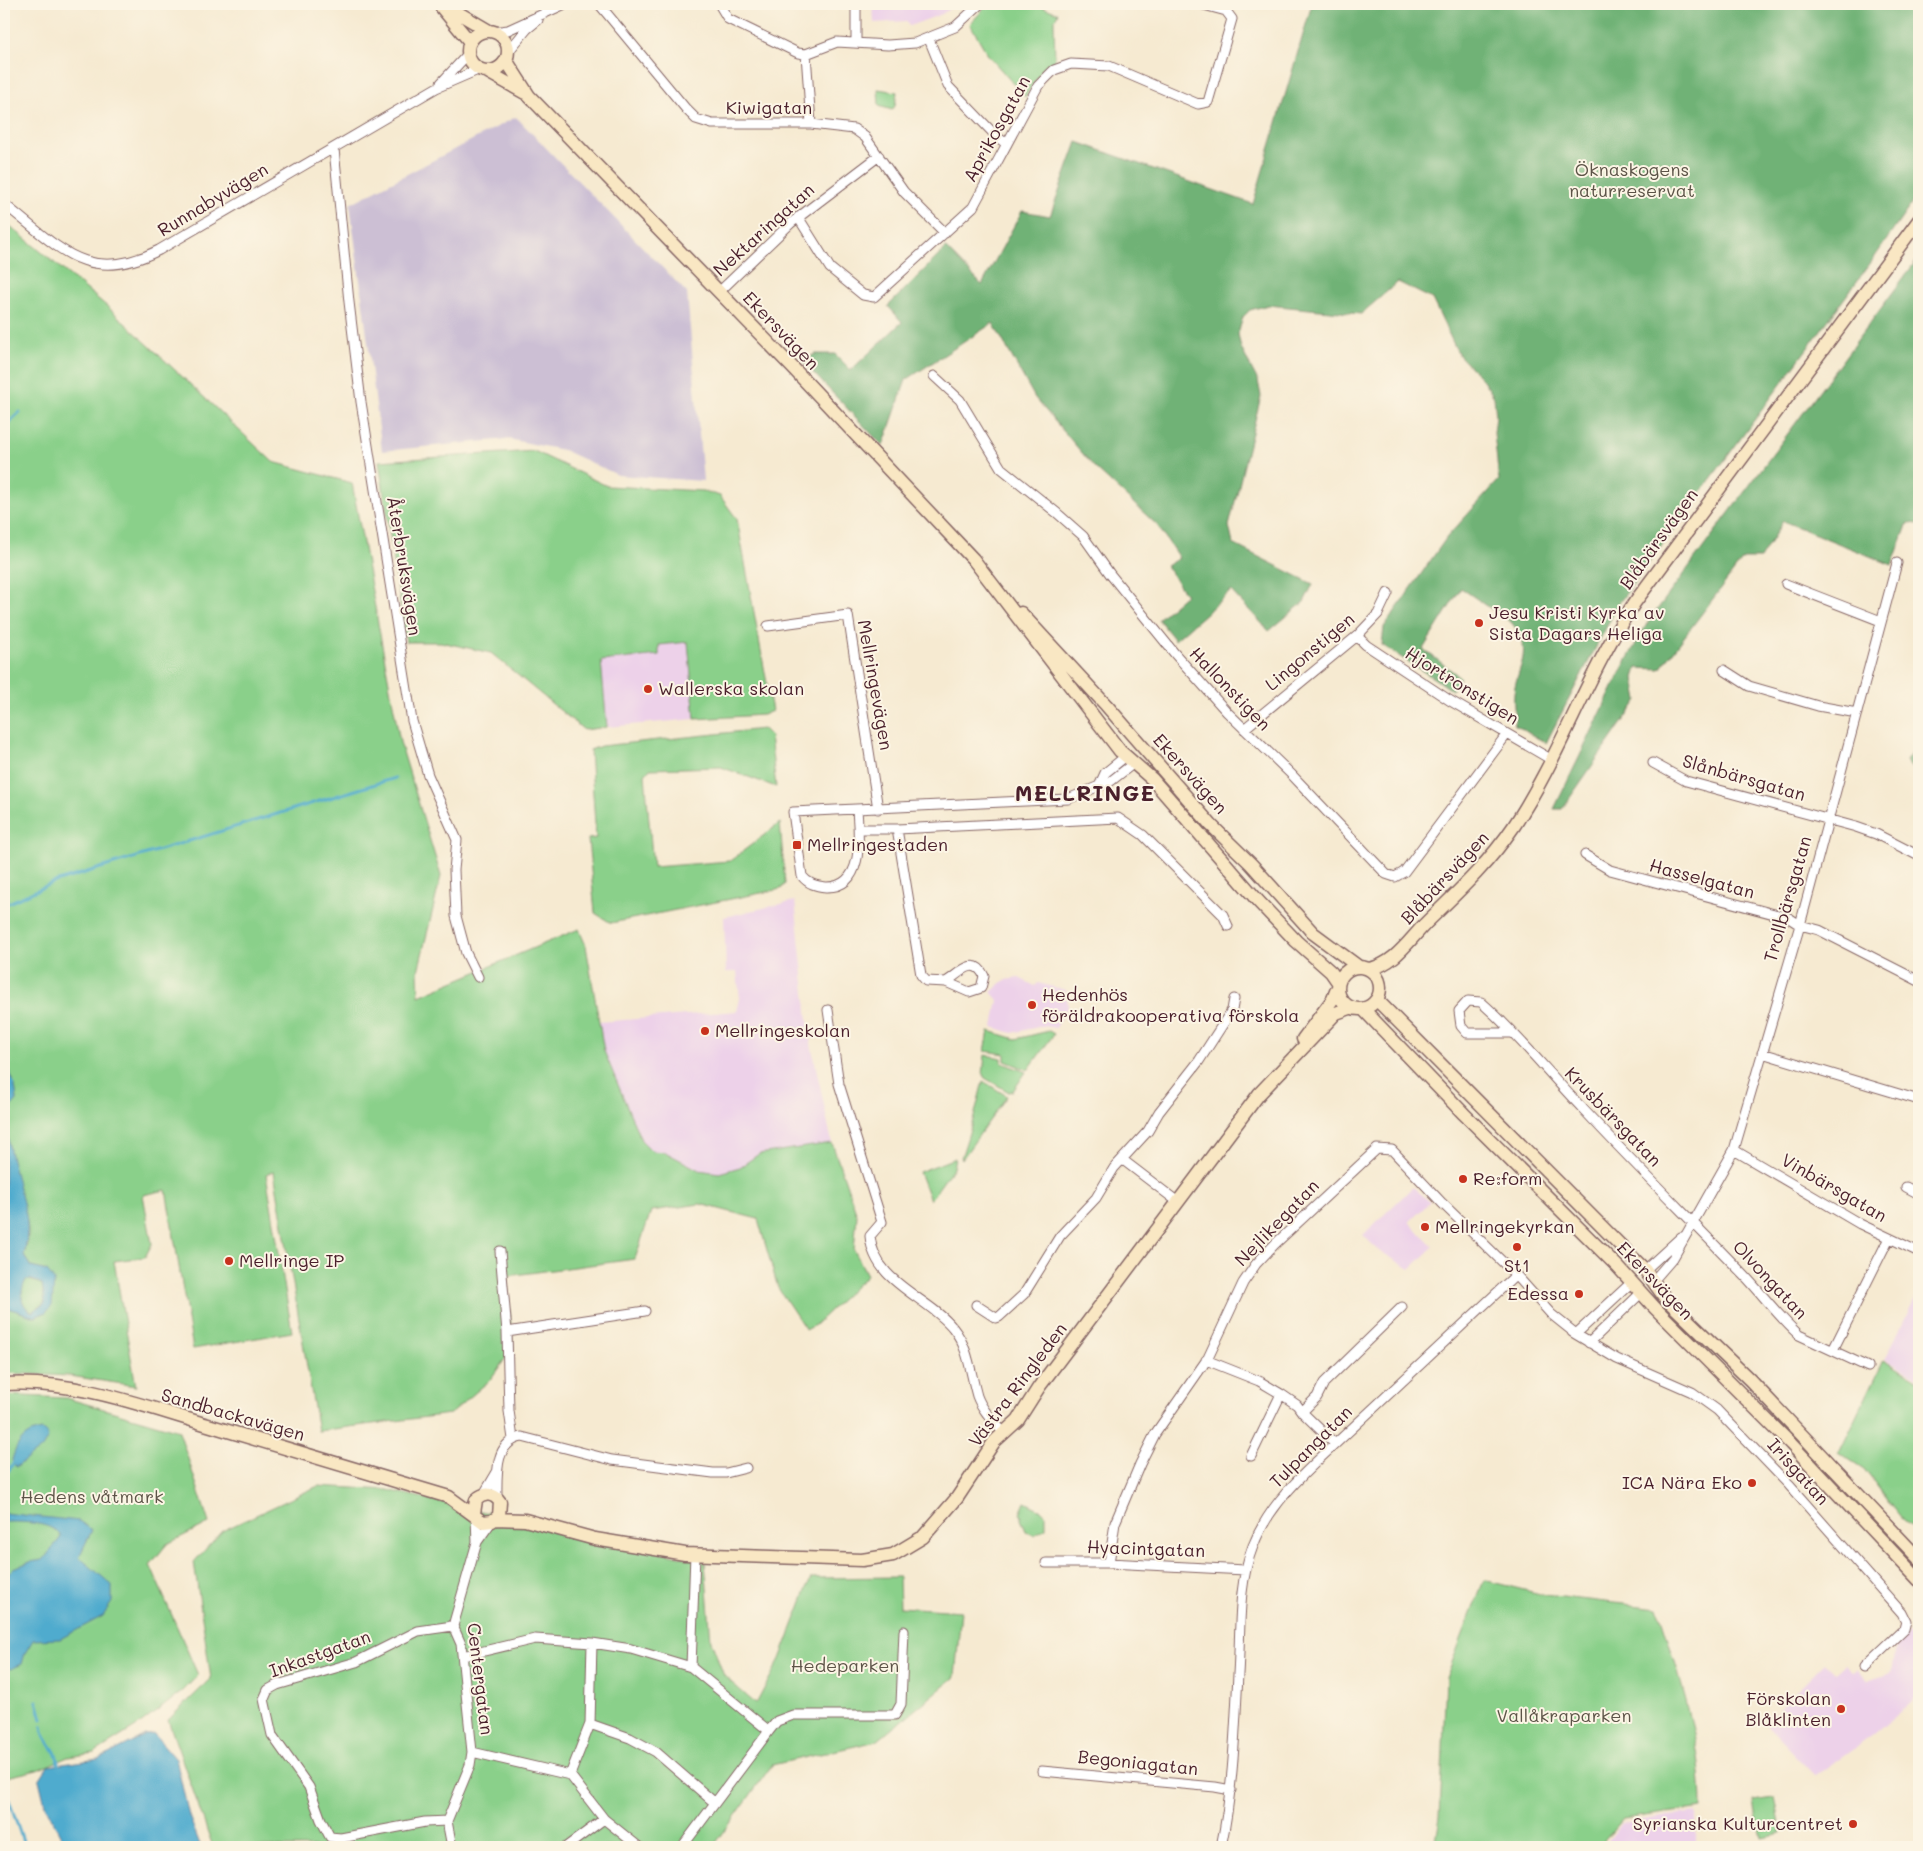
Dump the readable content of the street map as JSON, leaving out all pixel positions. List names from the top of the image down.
{
  "streets": {
    "main road": [
      "Ekersvägen",
      "Blåbärsvägen",
      "Västra Ringleden",
      "Sandbackavägen"
    ],
    "street": [
      "Kiwigatan",
      "Aprikosgatan",
      "Runnabyvägen",
      "Nektaringatan",
      "Återbruksvägen",
      "Lingonstigen",
      "Mellringevägen",
      "Hjortronstigen",
      "Hallonstigen",
      "Slånbärsgatan",
      "Hasselgatan",
      "Trollbärsgatan",
      "Krusbärsgatan",
      "Vinbärsgatan",
      "Nejlikegatan",
      "Olvongatan",
      "Tulpangatan",
      "Irisgatan",
      "Hyacintgatan",
      "Inkastgatan",
      "Centergatan",
      "Begoniagatan"
    ]
  },
  "crossings": [
    ["Kiwigatan", "Aprikosgatan"],
    ["Kiwigatan", "Nektaringatan"],
    ["Aprikosgatan", "Nektaringatan"],
    ["Runnabyvägen", "Ekersvägen"],
    ["Runnabyvägen", "Återbruksvägen"],
    ["Nektaringatan", "Ekersvägen"],
    ["Ekersvägen", "Blåbärsvägen"],
    ["Ekersvägen", "Trollbärsgatan"],
    ["Ekersvägen", "Västra Ringleden"],
    ["Blåbärsvägen", "Hjortronstigen"],
    ["Blåbärsvägen", "Västra Ringleden"],
    ["Lingonstigen", "Hjortronstigen"],
    ["Lingonstigen", "Hallonstigen"],
    ["Hjortronstigen", "Hallonstigen"],
    ["Slånbärsgatan", "Trollbärsgatan"],
    ["Hasselgatan", "Trollbärsgatan"],
    ["Trollbärsgatan", "Krusbärsgatan"],
    ["Trollbärsgatan", "Vinbärsgatan"],
    ["Trollbärsgatan", "Olvongatan"],
    ["Krusbärsgatan", "Olvongatan"],
    ["Nejlikegatan", "Tulpangatan"],
    ["Nejlikegatan", "Irisgatan"],
    ["Nejlikegatan", "Hyacintgatan"],
    ["Sandbackavägen", "Centergatan"],
    ["Tulpangatan", "Hyacintgatan"],
    ["Tulpangatan", "Begoniagatan"],
    ["Inkastgatan", "Centergatan"]
  ],
  "districts": ["MELLRINGE"],
  "parks": [
    "Öknaskogens naturreservat",
    "Hedens våtmark",
    "Hedeparken",
    "Vallåkraparken"
  ],
  "places": {
    "other": [
      "Jesu Kristi Kyrka av Sista Dagars Heliga",
      "Wallerska skolan",
      "Hedenhös föräldrakooperativa förskola",
      "Mellringeskolan",
      "Re:form",
      "Mellringekyrkan",
      "St1",
      "Mellringe IP",
      "Edessa",
      "ICA Nära Eko",
      "Förskolan Blåklinten",
      "Syrianska Kulturcentret"
    ],
    "transit": ["Mellringestaden"]
  }
}
